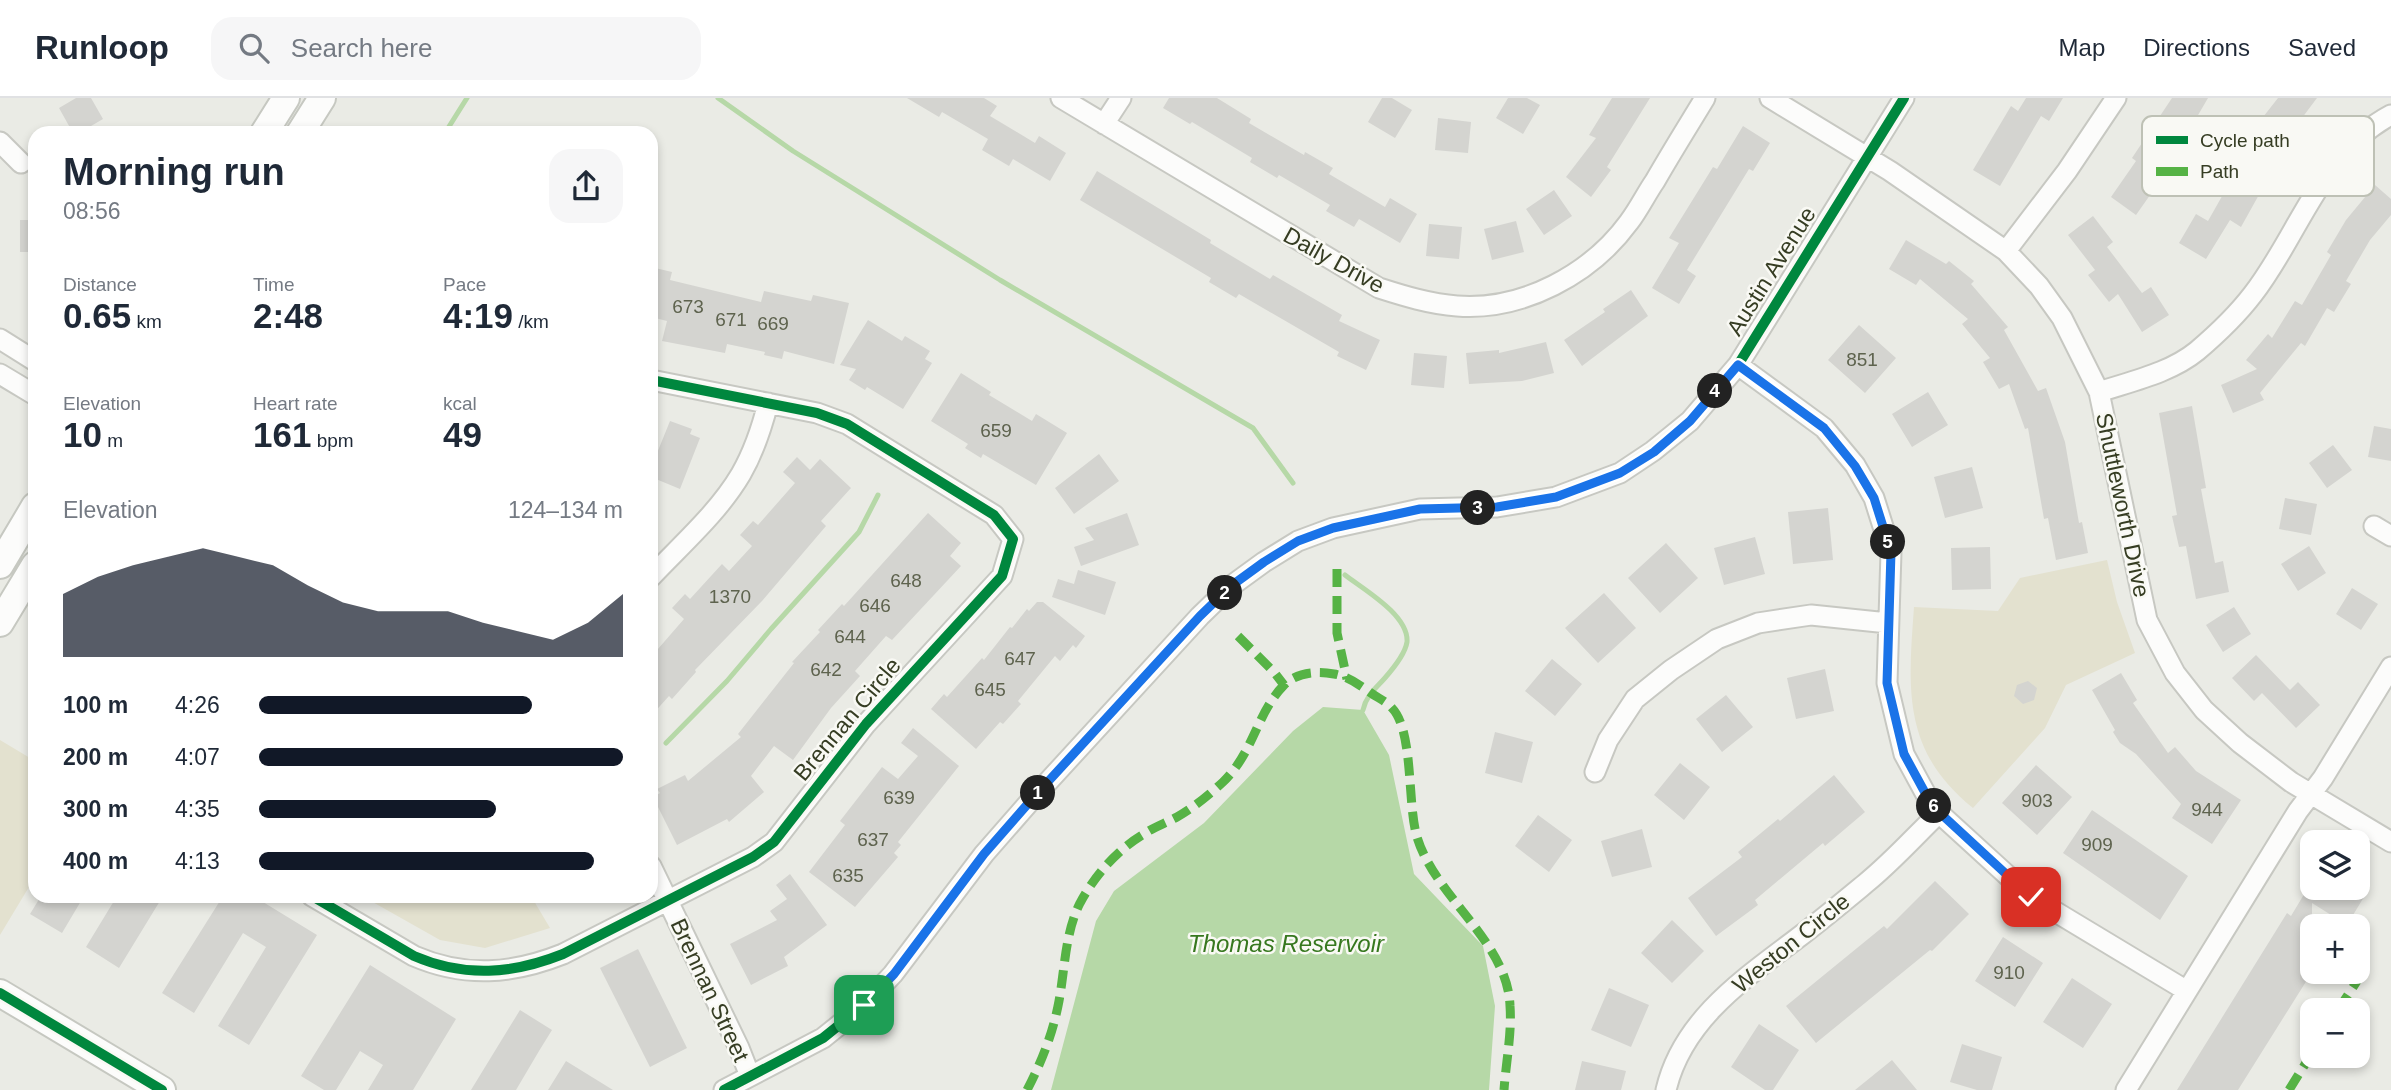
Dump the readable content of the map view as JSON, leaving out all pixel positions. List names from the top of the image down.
{
  "streets": {
    "street": [
      "Daily Drive",
      "Austin Avenue",
      "Shuttleworth Drive",
      "Brennan Circle",
      "Weston Circle",
      "Brennan Street"
    ]
  },
  "crossings": [
    ["Austin Avenue", "Shuttleworth Drive"],
    ["Austin Avenue", "Brennan Street"],
    ["Brennan Circle", "Brennan Street"]
  ],
  "water": ["Thomas Reservoir"],
  "house_numbers": [
    "673",
    "671",
    "669",
    "851",
    "659",
    "648",
    "1370",
    "646",
    "644",
    "647",
    "642",
    "645",
    "639",
    "903",
    "944",
    "637",
    "909",
    "635",
    "910"
  ],
  "legend": ["Cycle path", "Path"],
  "page": {
    "header": "Runloop",
    "search": "Search here",
    "nav": ["Map", "Directions", "Saved"],
    "heading": ["Morning run", "08:56"],
    "stats": [
      ["Distance", "0.65 km"],
      ["Time", "2:48"],
      ["Pace", "4:19 /km"],
      ["Elevation", "10 m"],
      ["Heart rate", "161 bpm"],
      ["kcal", "49"]
    ],
    "pins": [
      "4",
      "3",
      "5",
      "2",
      "1",
      "6"
    ],
    "chart": ["Elevation", "124–134 m"],
    "list": [
      {
        "name": "100 m",
        "note": "4:26"
      },
      {
        "name": "200 m",
        "note": "4:07"
      },
      {
        "name": "300 m",
        "note": "4:35"
      },
      {
        "name": "400 m",
        "note": "4:13"
      }
    ],
    "map_buttons": ["+", "−"]
  }
}
